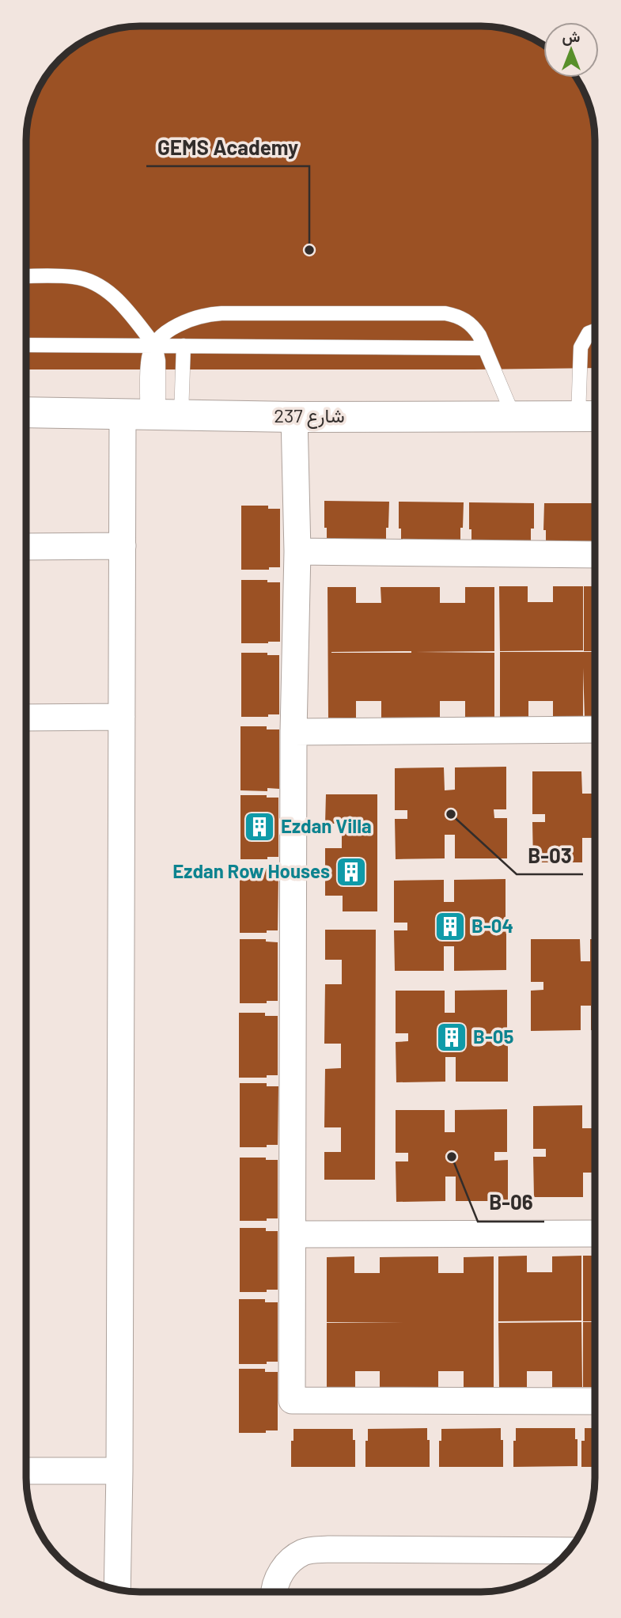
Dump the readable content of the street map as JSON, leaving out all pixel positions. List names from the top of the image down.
{
  "streets": {
    "street": ["شارع 237"]
  },
  "places": {
    "other": ["GEMS Academy", "B-03", "B-06"],
    "building": [
      "Ezdan Villa",
      "Ezdan Row Houses",
      "B-04",
      "B-05"
    ]
  },
  "north": "top"
}
